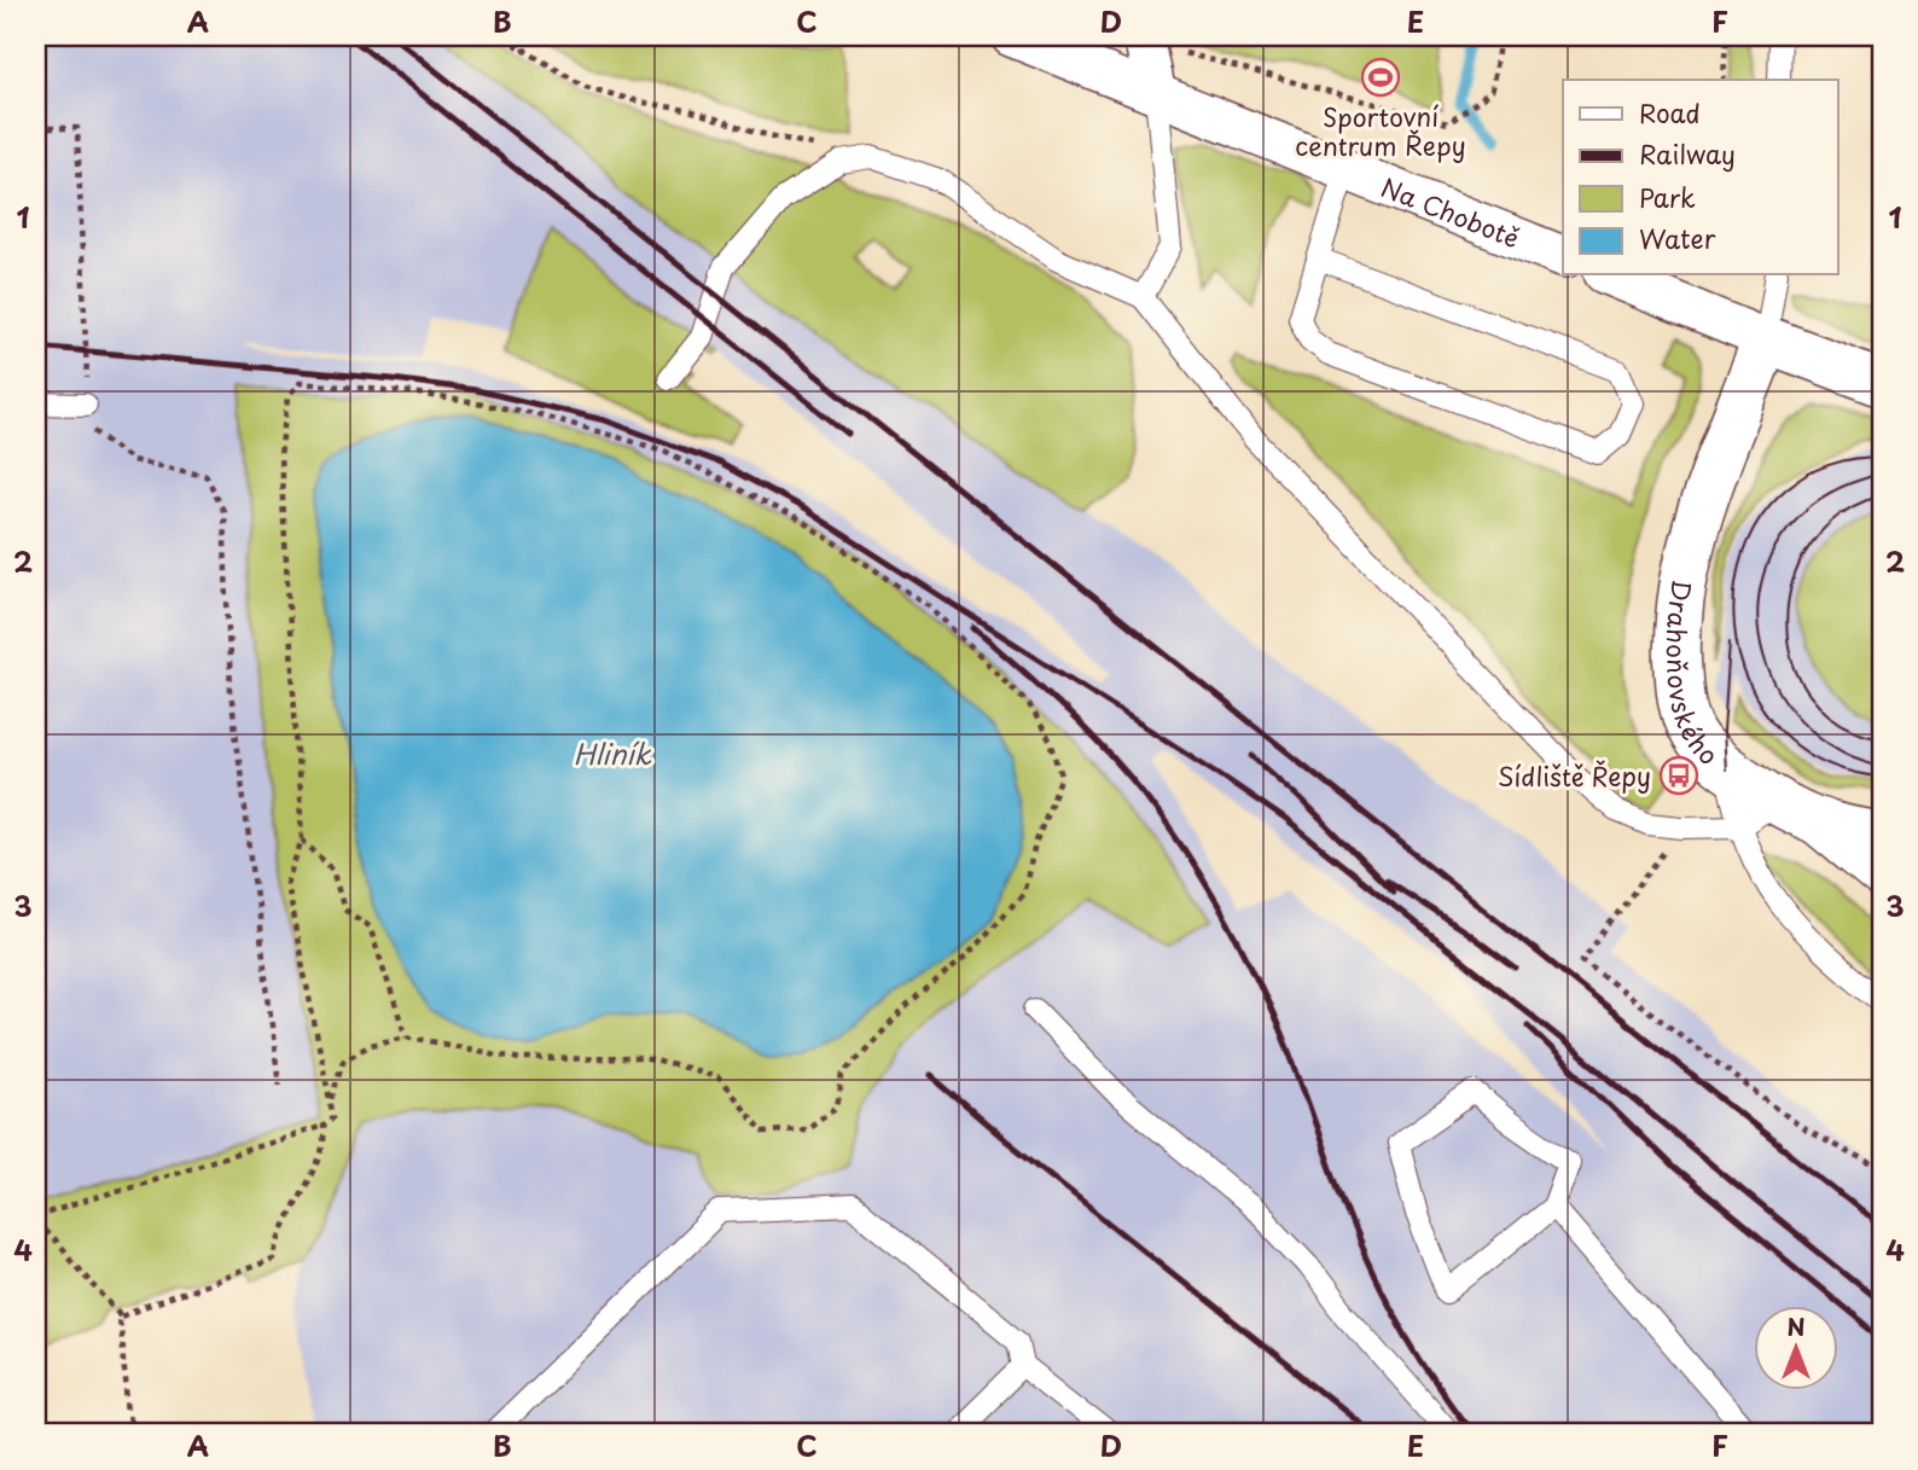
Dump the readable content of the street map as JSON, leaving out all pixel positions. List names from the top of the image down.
{
  "streets": {
    "street": ["Na Chobotě", "Drahoňovského"]
  },
  "water": ["Hliník"],
  "places": {
    "sports": ["Sportovní centrum Řepy"],
    "bus stop": ["Sídliště Řepy"]
  },
  "legend": [
    "Road",
    "Railway",
    "Park",
    "Water"
  ],
  "north": "top",
  "grid": {
    "columns": [
      "A",
      "B",
      "C",
      "D",
      "E",
      "F"
    ],
    "rows": [
      "1",
      "2",
      "3",
      "4"
    ]
  }
}
